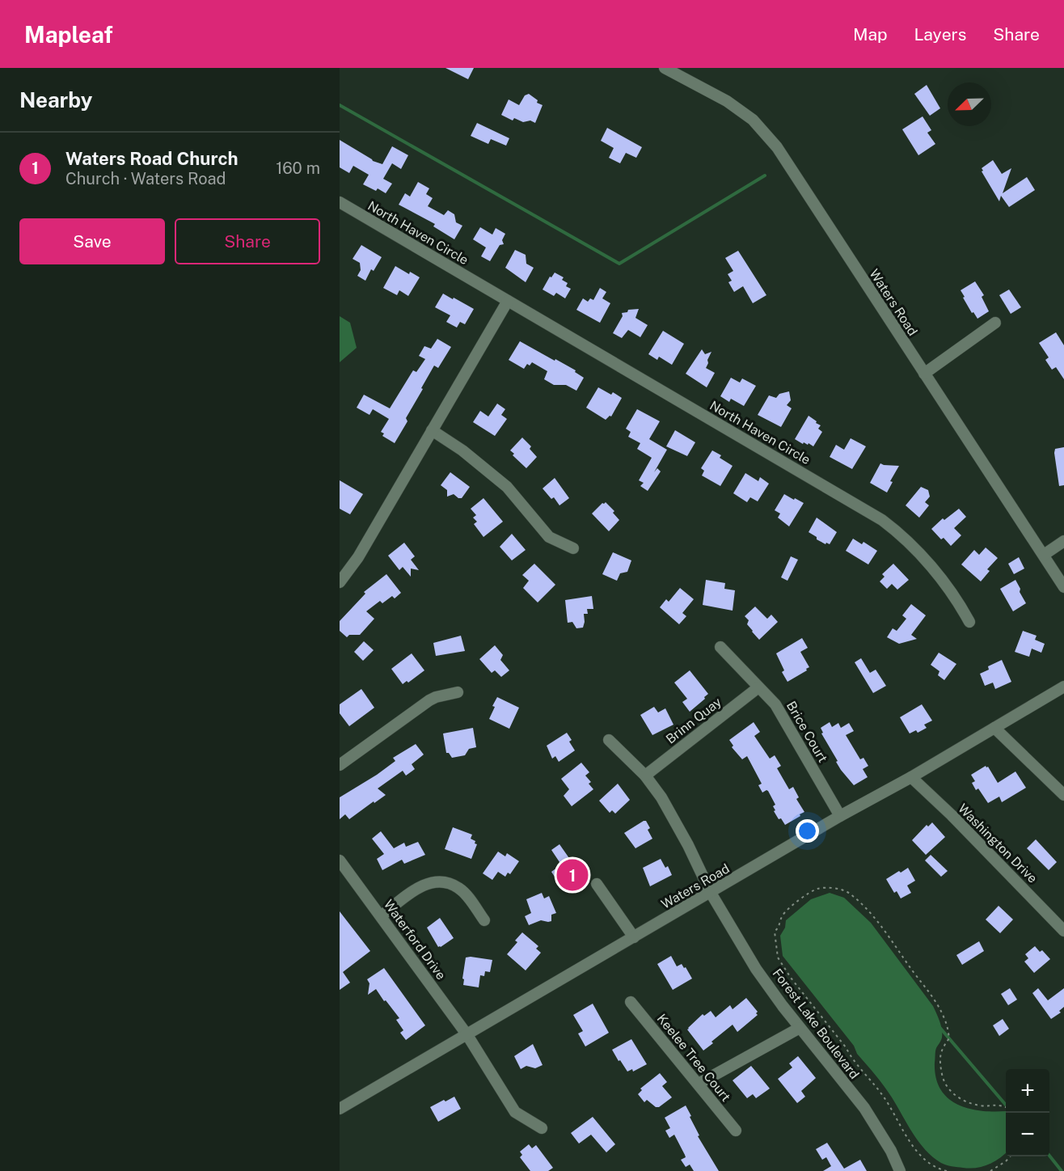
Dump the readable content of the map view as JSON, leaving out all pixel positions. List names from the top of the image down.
{
  "streets": {
    "street": [
      "North Haven Circle",
      "Waters Road",
      "Brinn Quay",
      "Brice Court",
      "Washington Drive",
      "Waterford Drive",
      "Forest Lake Boulevard",
      "Keelee Tree Court"
    ]
  },
  "crossings": [
    ["Waters Road", "Brice Court"],
    ["Waters Road", "Washington Drive"],
    ["Waters Road", "Waterford Drive"],
    ["Waters Road", "Forest Lake Boulevard"],
    ["Brinn Quay", "Brice Court"],
    ["Brinn Quay", "Forest Lake Boulevard"]
  ],
  "north": "bottom left",
  "page": {
    "header": "Mapleaf",
    "nav": ["Map", "Layers", "Share"],
    "heading": "Nearby",
    "list": [
      {
        "mark": "1",
        "name": "Waters Road Church",
        "note": "Church · Waters Road",
        "value": "160 m"
      }
    ],
    "buttons": ["Save", "Share"],
    "pins": "1",
    "map_buttons": ["+", "−"]
  }
}
